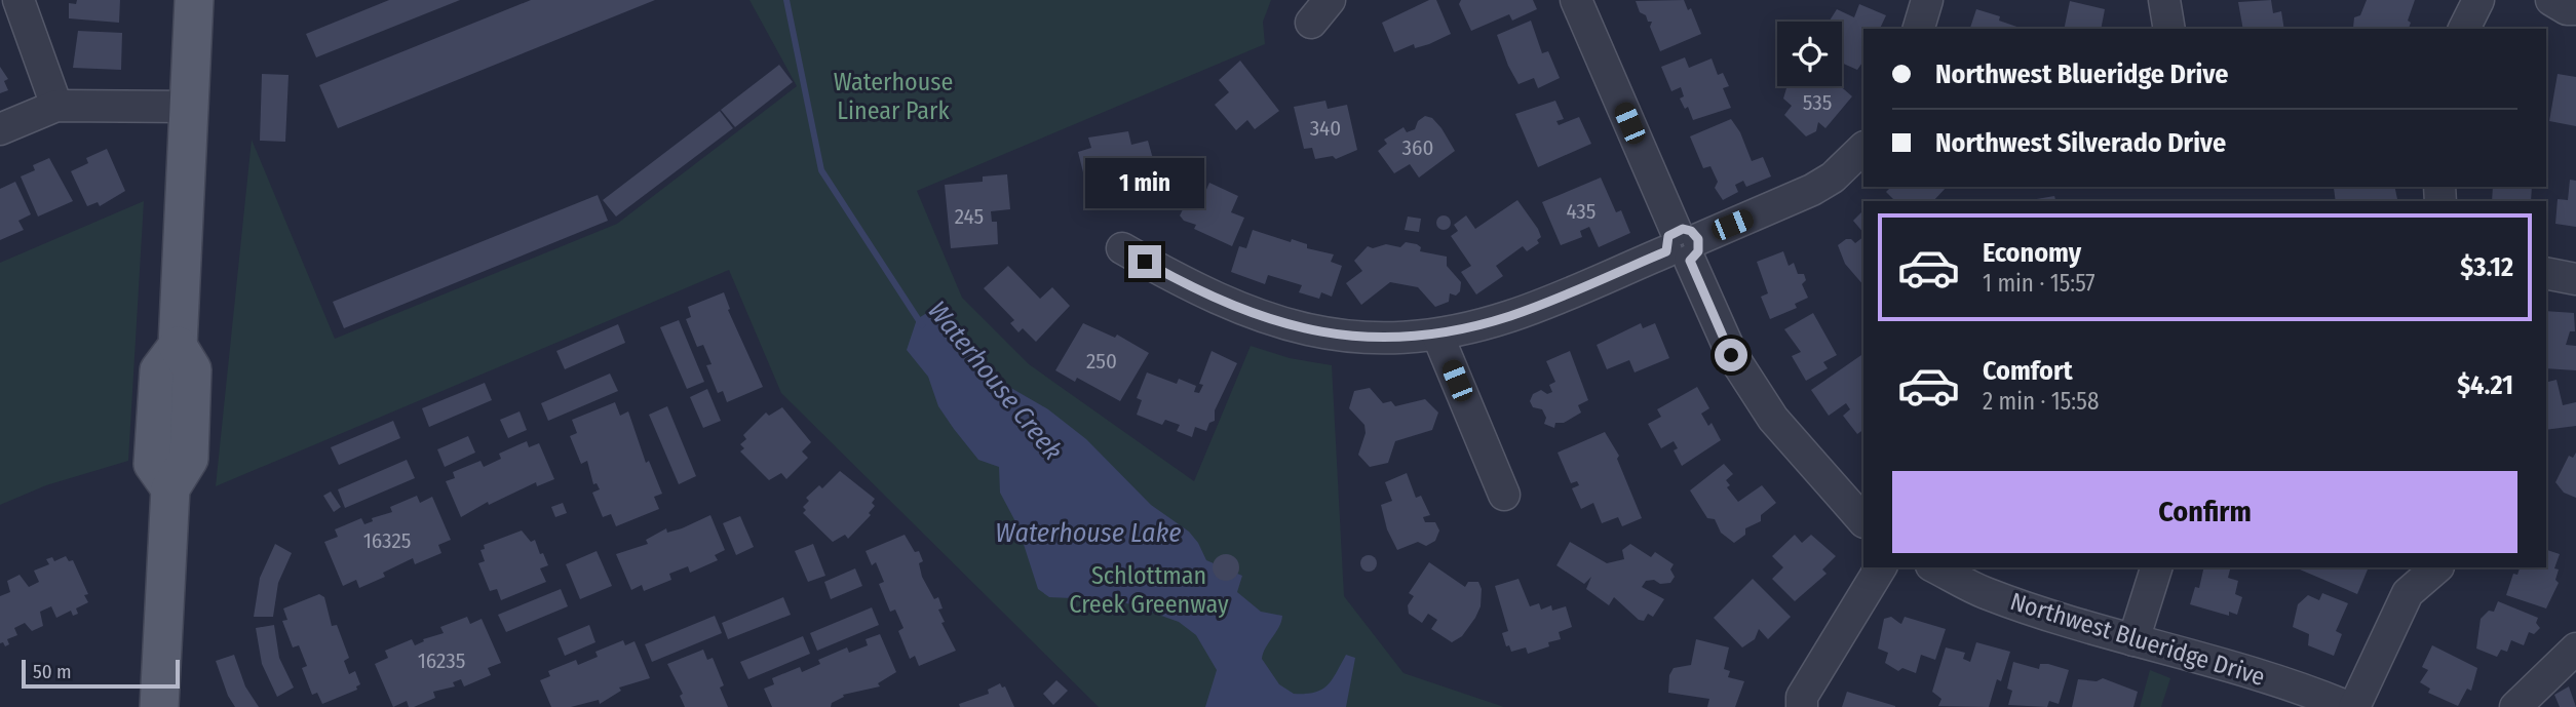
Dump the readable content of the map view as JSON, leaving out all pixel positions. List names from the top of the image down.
{
  "streets": {
    "street": ["Northwest Blueridge Drive"]
  },
  "water": ["Waterhouse Creek", "Waterhouse Lake"],
  "parks": ["Waterhouse Linear Park", "Schlottman Creek Greenway"],
  "house_numbers": [
    "535",
    "340",
    "360",
    "435",
    "245",
    "250",
    "16325",
    "16235"
  ],
  "scale_bar": "50 m",
  "page": {
    "banner": ["Northwest Blueridge Drive", "Northwest Silverado Drive"],
    "bubble": "1 min",
    "list": [
      {
        "name": "Economy",
        "note": "1 min · 15:57",
        "value": "$3.12"
      },
      {
        "name": "Comfort",
        "note": "2 min · 15:58",
        "value": "$4.21"
      }
    ],
    "buttons": "Confirm",
    "scale": "50 m"
  }
}
